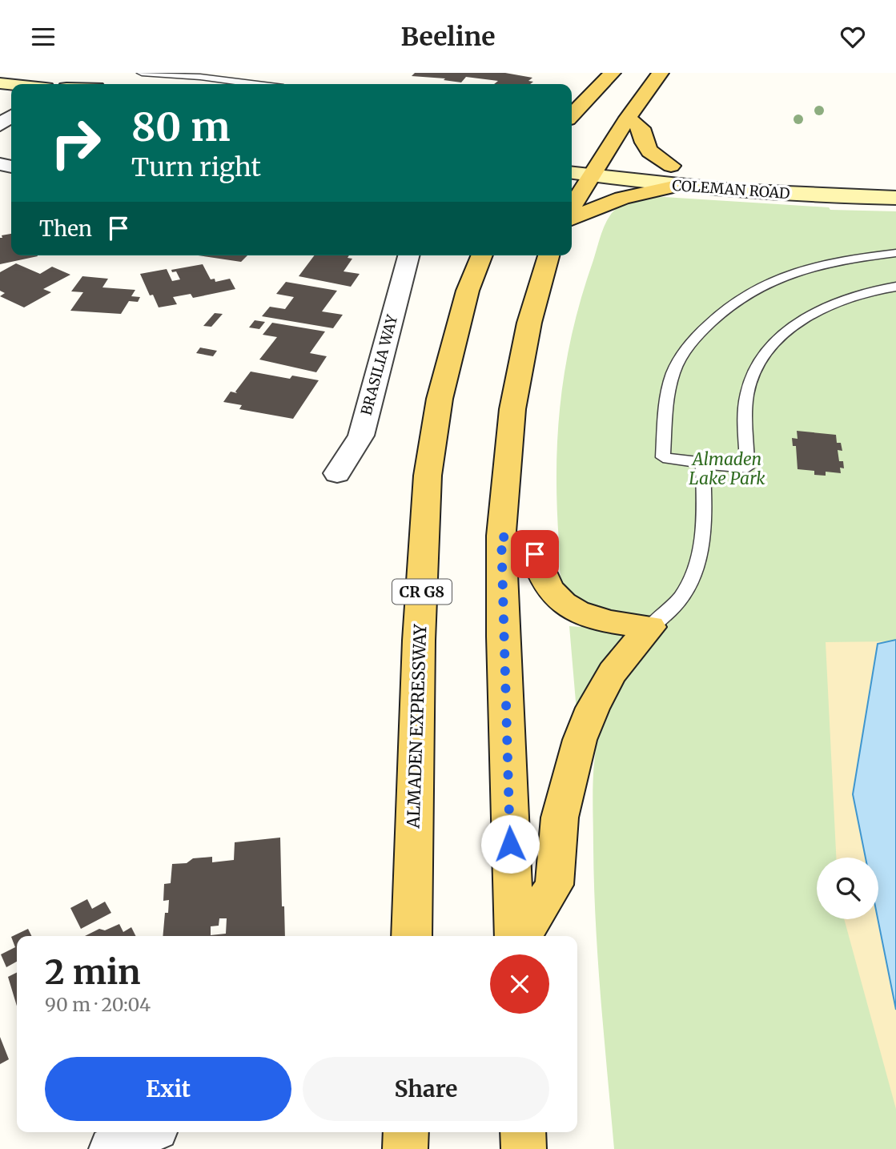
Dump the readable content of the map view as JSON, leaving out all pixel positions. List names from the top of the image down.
{
  "streets": {
    "main road": ["CR G8", "ALMADEN EXPRESSWAY"],
    "street": ["COLEMAN ROAD", "BRASILIA WAY"]
  },
  "parks": ["Almaden Lake Park"],
  "page": {
    "header": "Beeline",
    "turn": ["80 m", "Turn right"],
    "then": "Then",
    "heading": ["2 min", "90 m · 20:04"],
    "buttons": ["Exit", "Share"]
  }
}
